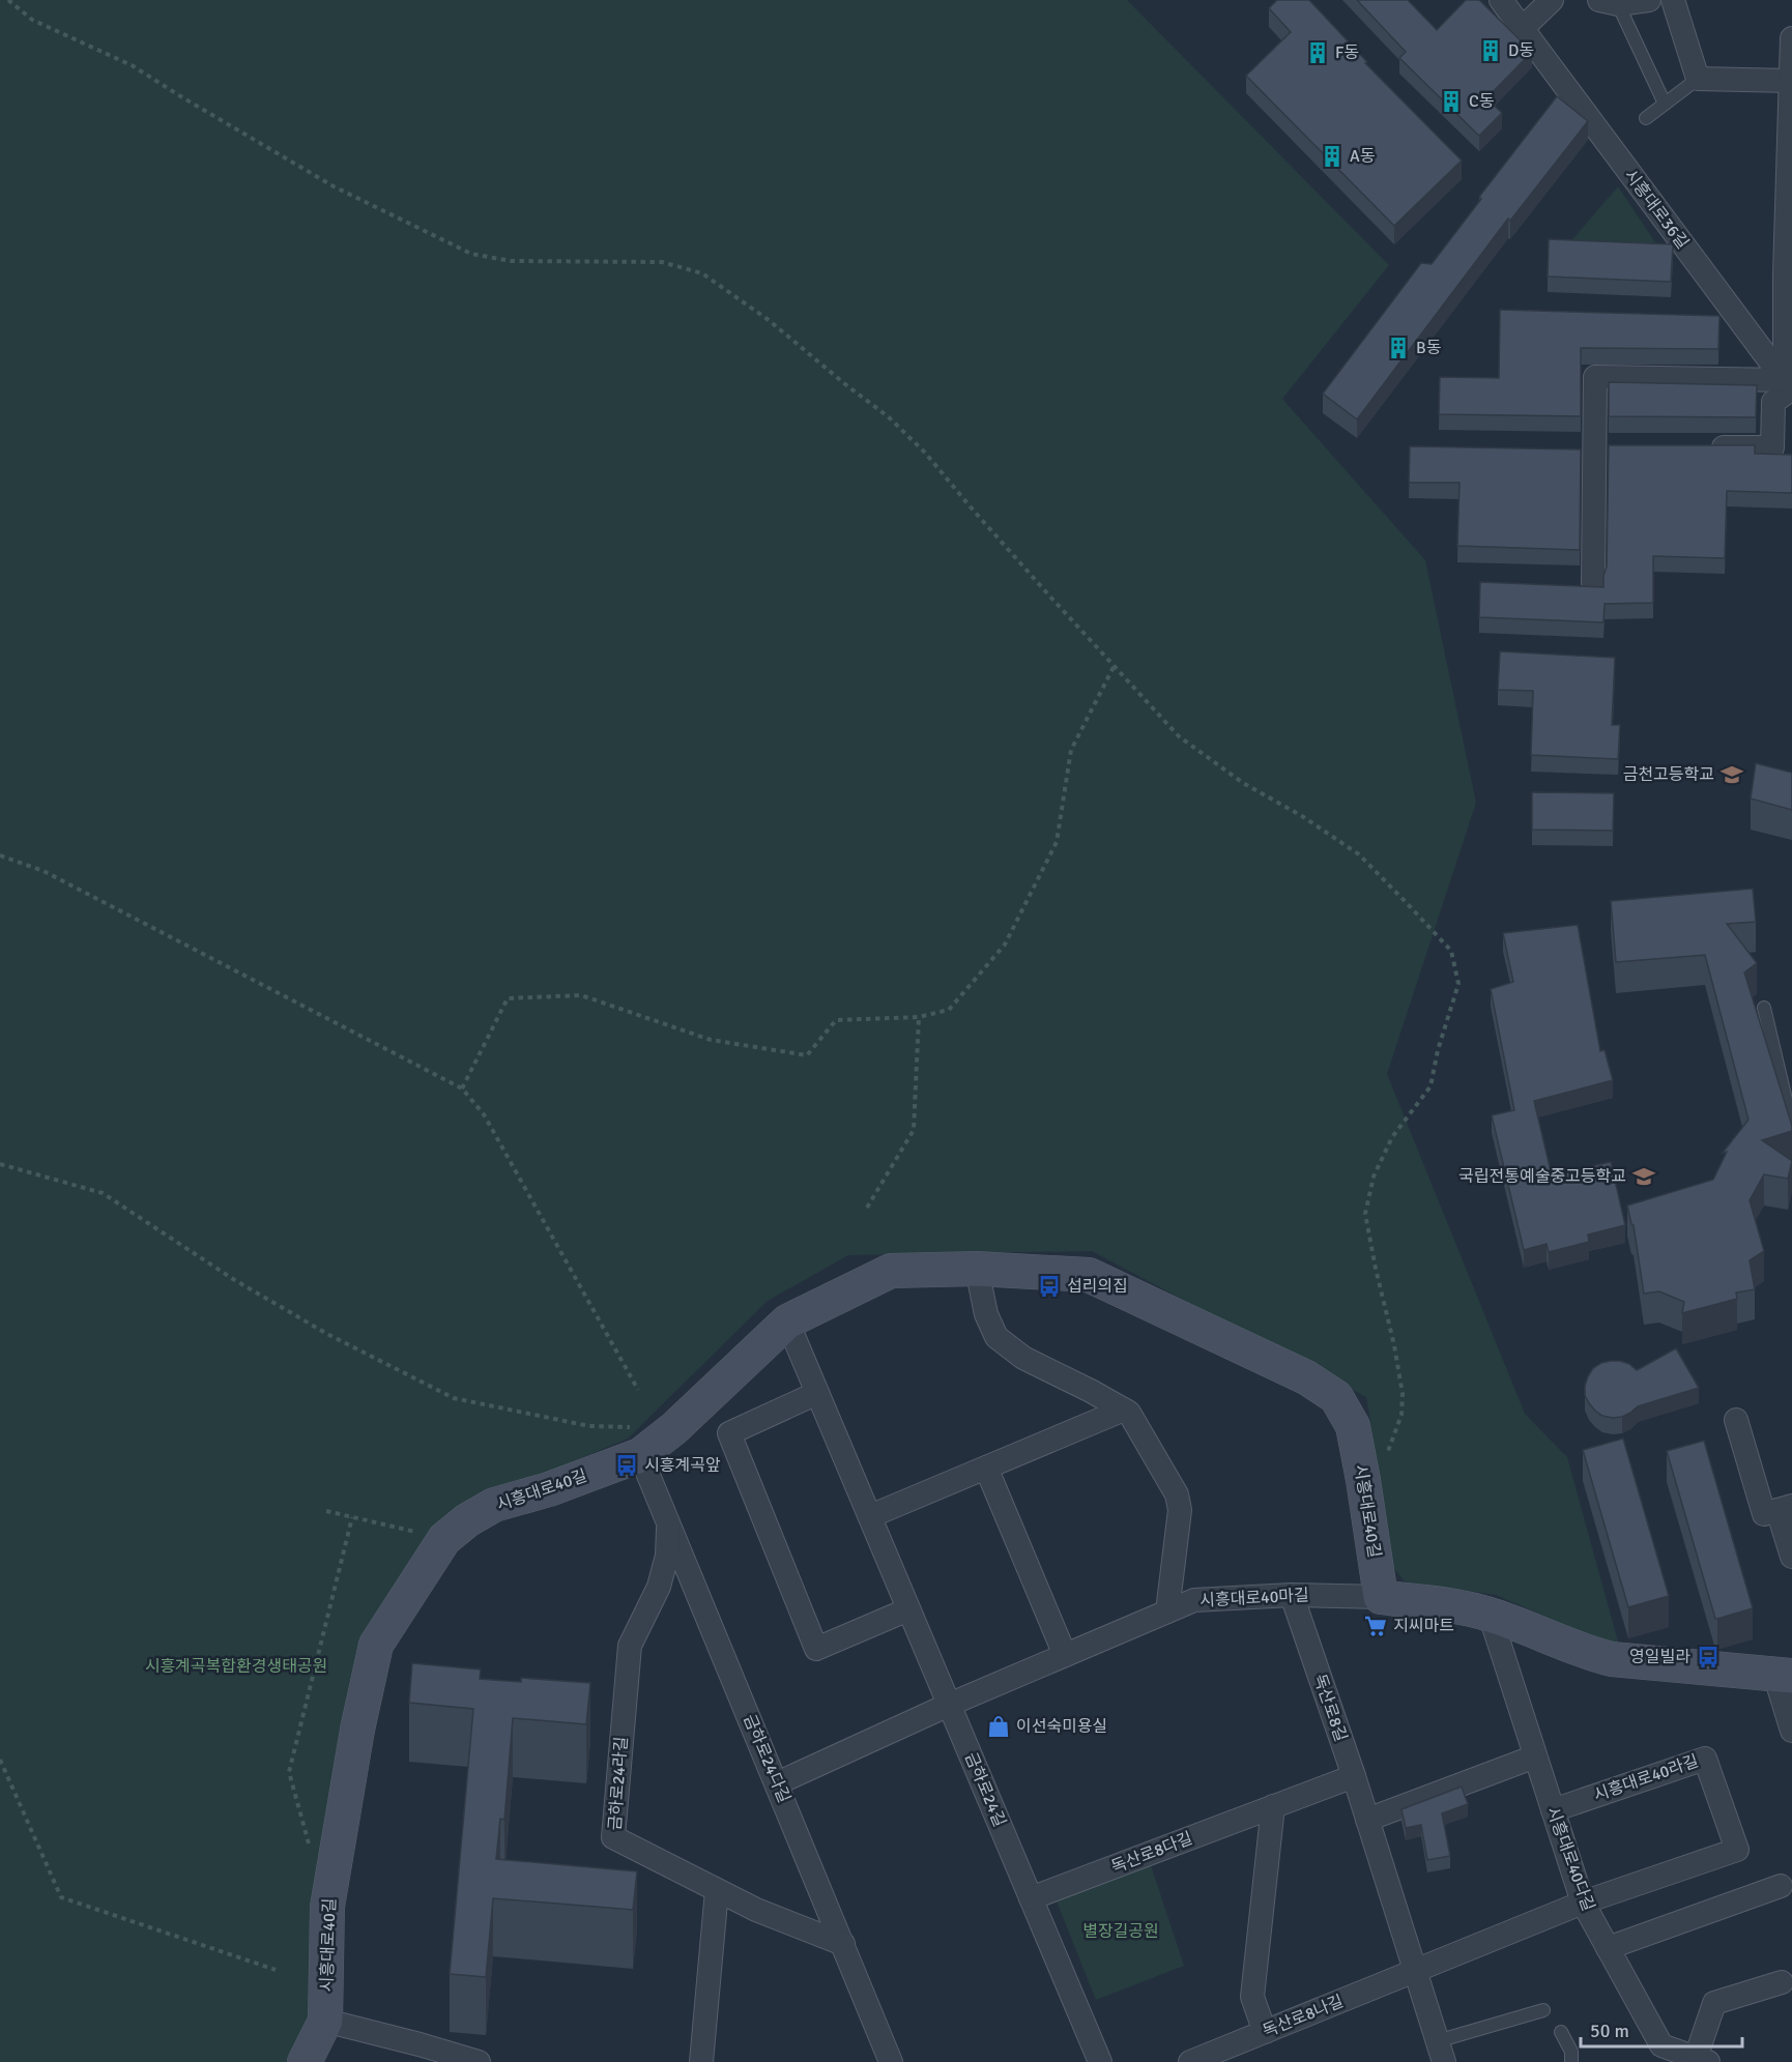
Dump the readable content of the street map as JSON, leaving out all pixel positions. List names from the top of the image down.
{
  "streets": {
    "street": [
      "시흥대로36길",
      "시흥대로40길",
      "시흥대로40마길",
      "독산로8길",
      "금하로24다길",
      "시흥대로40라길",
      "금하로24라길",
      "금하로24길",
      "독산로8다길",
      "시흥대로40다길",
      "독산로8나길"
    ]
  },
  "crossings": [
    ["시흥대로40길", "시흥대로40마길"],
    ["시흥대로40길", "금하로24다길"],
    ["시흥대로40길", "금하로24길"],
    ["시흥대로40마길", "독산로8길"],
    ["시흥대로40마길", "금하로24다길"],
    ["시흥대로40마길", "금하로24길"],
    ["독산로8길", "독산로8다길"],
    ["독산로8길", "독산로8나길"],
    ["금하로24다길", "금하로24라길"],
    ["시흥대로40라길", "시흥대로40다길"],
    ["금하로24길", "독산로8다길"]
  ],
  "parks": ["시흥계곡복합환경생태공원", "별장길공원"],
  "places": {
    "building": [
      "D동",
      "F동",
      "C동",
      "A동",
      "B동"
    ],
    "school or university": ["금천고등학교", "국립전통예술중고등학교"],
    "bus stop": ["섭리의집", "시흥계곡앞", "영일빌라"],
    "supermarket": ["지씨마트"],
    "shop": ["이선숙미용실"]
  },
  "scale_bar": "50 m"
}
